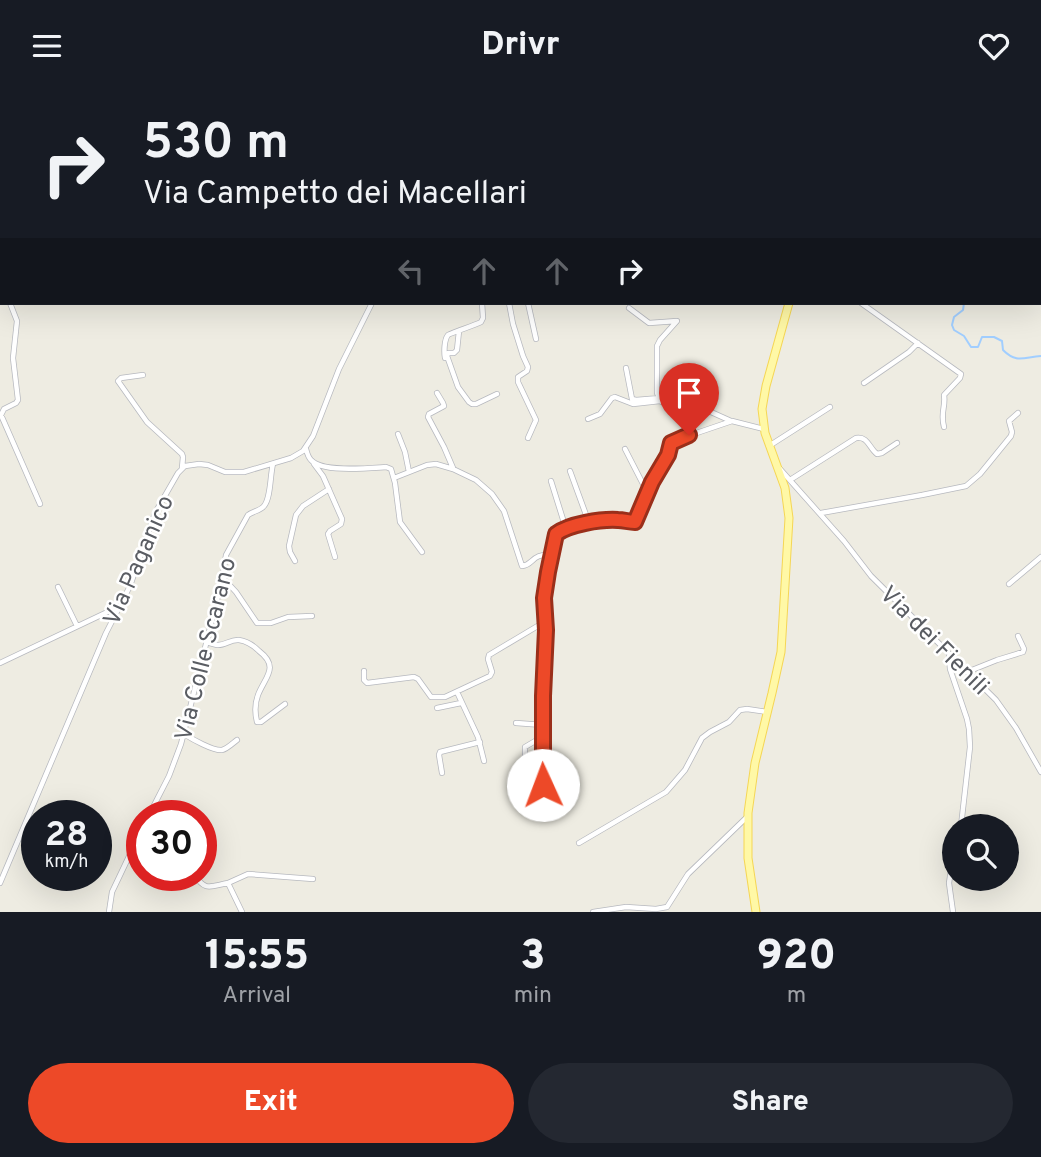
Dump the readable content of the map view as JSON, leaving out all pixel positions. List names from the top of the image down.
{
  "streets": {
    "street": ["Via Paganico", "Via dei Fienili", "Via Colle Scarano"]
  },
  "crossings": [
    ["Via Paganico", "Via Colle Scarano"]
  ],
  "page": {
    "header": "Drivr",
    "turn": ["530 m", "Via Campetto dei Macellari"],
    "speed": "28 km/h",
    "limit": "30",
    "eta": [
      "15:55",
      "Arrival",
      "3",
      "min",
      "920",
      "m"
    ],
    "buttons": ["Exit", "Share"]
  }
}
